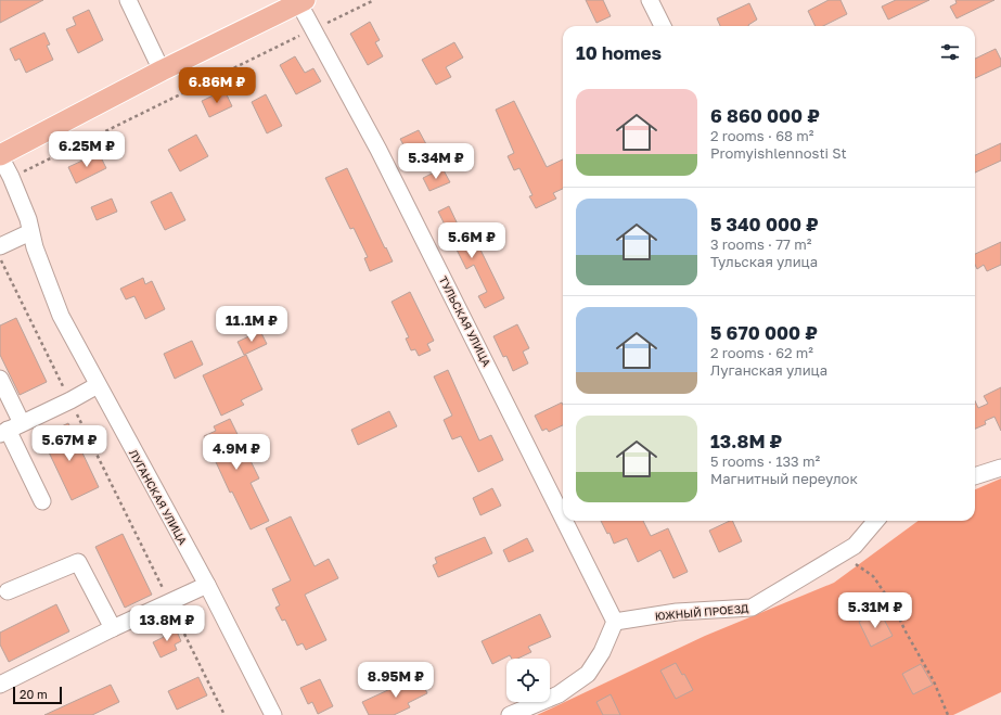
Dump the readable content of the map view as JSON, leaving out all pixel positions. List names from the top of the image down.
{
  "streets": {
    "street": ["ТУЛЬСКАЯ УЛИЦА", "ЛУГАНСКАЯ УЛИЦА", "ЮЖНЫЙ ПРОЕЗД"]
  },
  "crossings": [
    ["ТУЛЬСКАЯ УЛИЦА", "ЮЖНЫЙ ПРОЕЗД"]
  ],
  "scale_bar": "20 m",
  "page": {
    "heading": "10 homes",
    "price": [
      "6.86M ₽",
      "6.25M ₽",
      "5.34M ₽",
      "5.6M ₽",
      "11.1M ₽",
      "5.67M ₽",
      "4.9M ₽",
      "5.31M ₽",
      "13.8M ₽",
      "8.95M ₽"
    ],
    "list": [
      {
        "name": "6 860 000 ₽",
        "note": "2 rooms · 68 m² · Promyishlennosti St"
      },
      {
        "name": "5 340 000 ₽",
        "note": "3 rooms · 77 m² · Тульская улица"
      },
      {
        "name": "5 670 000 ₽",
        "note": "2 rooms · 62 m² · Луганская улица"
      },
      {
        "name": "13.8M ₽",
        "note": "5 rooms · 133 m² · Магнитный переулок"
      }
    ],
    "scale": "20 m"
  }
}
